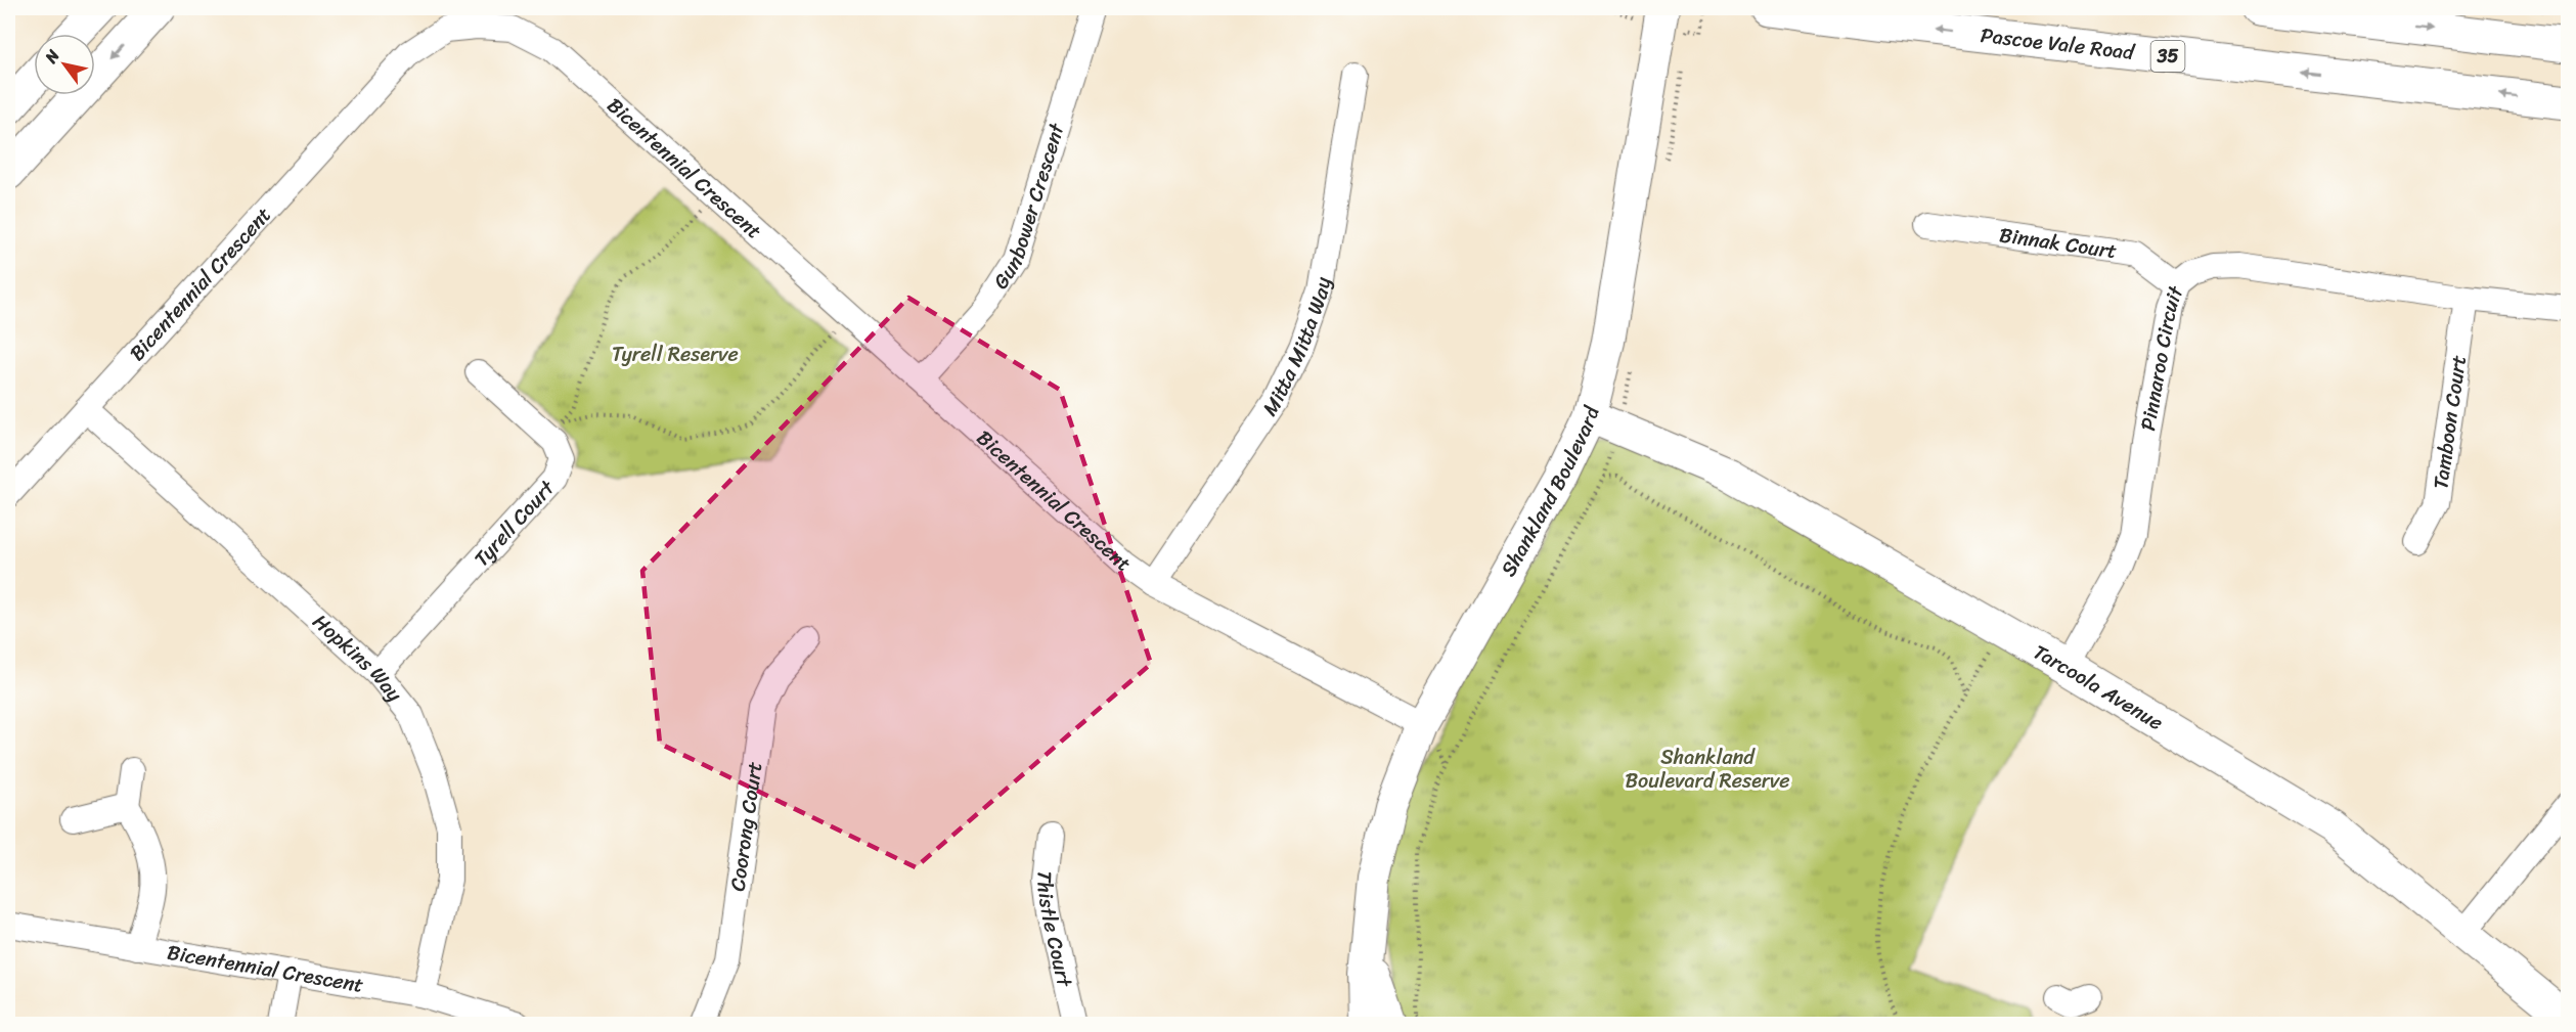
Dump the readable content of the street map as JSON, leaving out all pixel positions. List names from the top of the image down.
{
  "streets": {
    "main road": ["Pascoe Vale Road", "35"],
    "street": [
      "Bicentennial Crescent",
      "Gunbower Crescent",
      "Binnak Court",
      "Mitta Mitta Way",
      "Pinnaroo Circuit",
      "Tamboon Court",
      "Shankland Boulevard",
      "Tyrell Court",
      "Hopkins Way",
      "Tarcoola Avenue",
      "Coorong Court",
      "Thistle Court"
    ]
  },
  "crossings": [
    ["Bicentennial Crescent", "Gunbower Crescent"],
    ["Bicentennial Crescent", "Mitta Mitta Way"],
    ["Bicentennial Crescent", "Shankland Boulevard"],
    ["Bicentennial Crescent", "Hopkins Way"],
    ["Binnak Court", "Pinnaroo Circuit"],
    ["Pinnaroo Circuit", "Tamboon Court"],
    ["Pinnaroo Circuit", "Tarcoola Avenue"],
    ["Shankland Boulevard", "Tarcoola Avenue"],
    ["Tyrell Court", "Hopkins Way"]
  ],
  "parks": ["Tyrell Reserve", "Shankland Boulevard Reserve"],
  "north": "top left"
}
